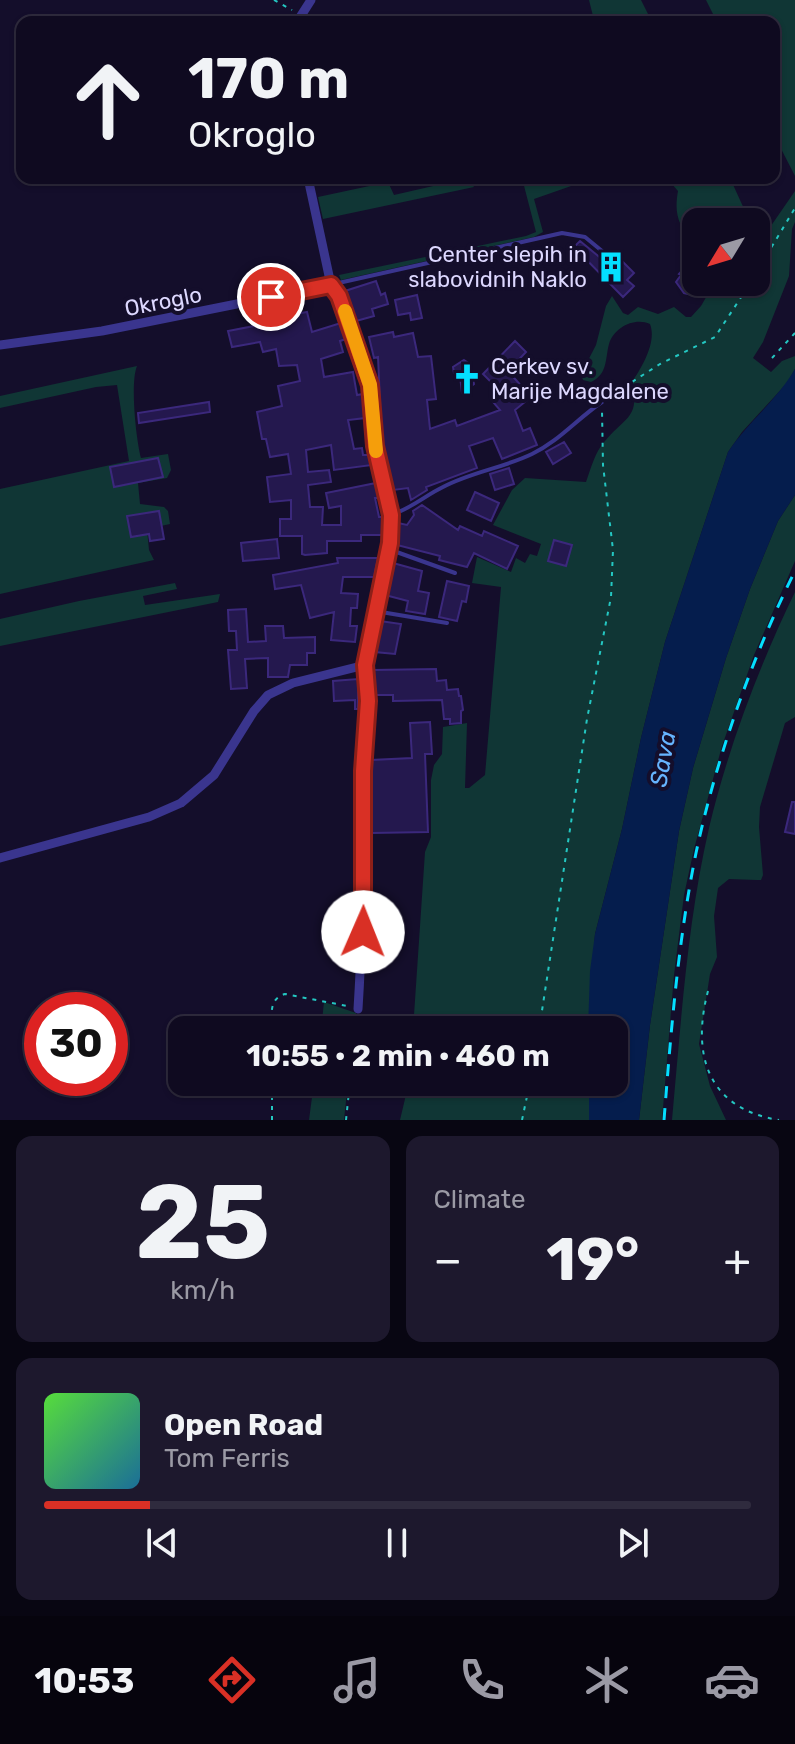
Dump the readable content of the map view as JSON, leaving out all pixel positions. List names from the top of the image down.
{
  "streets": {
    "street": ["Okroglo"]
  },
  "water": ["Sava"],
  "places": {
    "building": ["Center slepih in slabovidnih Naklo"],
    "church": ["Cerkev sv. Marije Magdalene"]
  },
  "north": "bottom left",
  "page": {
    "turn": ["170 m", "Okroglo"],
    "limit": "30",
    "trip": "10:55 · 2 min · 460 m",
    "tile": [
      ["25", "km/h"],
      "Climate"
    ],
    "heat": ["−", "19°", "+"],
    "song": ["Open Road", "Tom Ferris"],
    "tabs": "10:53"
  }
}
